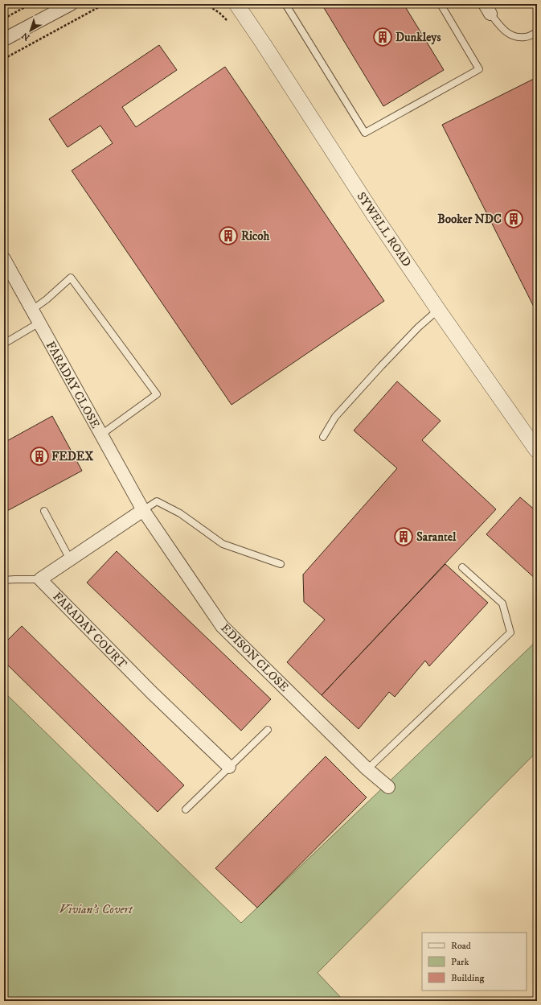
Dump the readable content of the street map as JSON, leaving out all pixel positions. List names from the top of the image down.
{
  "streets": {
    "street": [
      "SYWELL ROAD",
      "FARADAY CLOSE",
      "FARADAY COURT",
      "EDISON CLOSE"
    ]
  },
  "crossings": [
    ["FARADAY CLOSE", "EDISON CLOSE"]
  ],
  "parks": ["Vivian's Covert"],
  "places": {
    "building": [
      "Dunkleys",
      "Booker NDC",
      "Ricoh",
      "FEDEX",
      "Sarantel"
    ]
  },
  "legend": ["Road", "Park", "Building"],
  "north": "bottom left"
}
